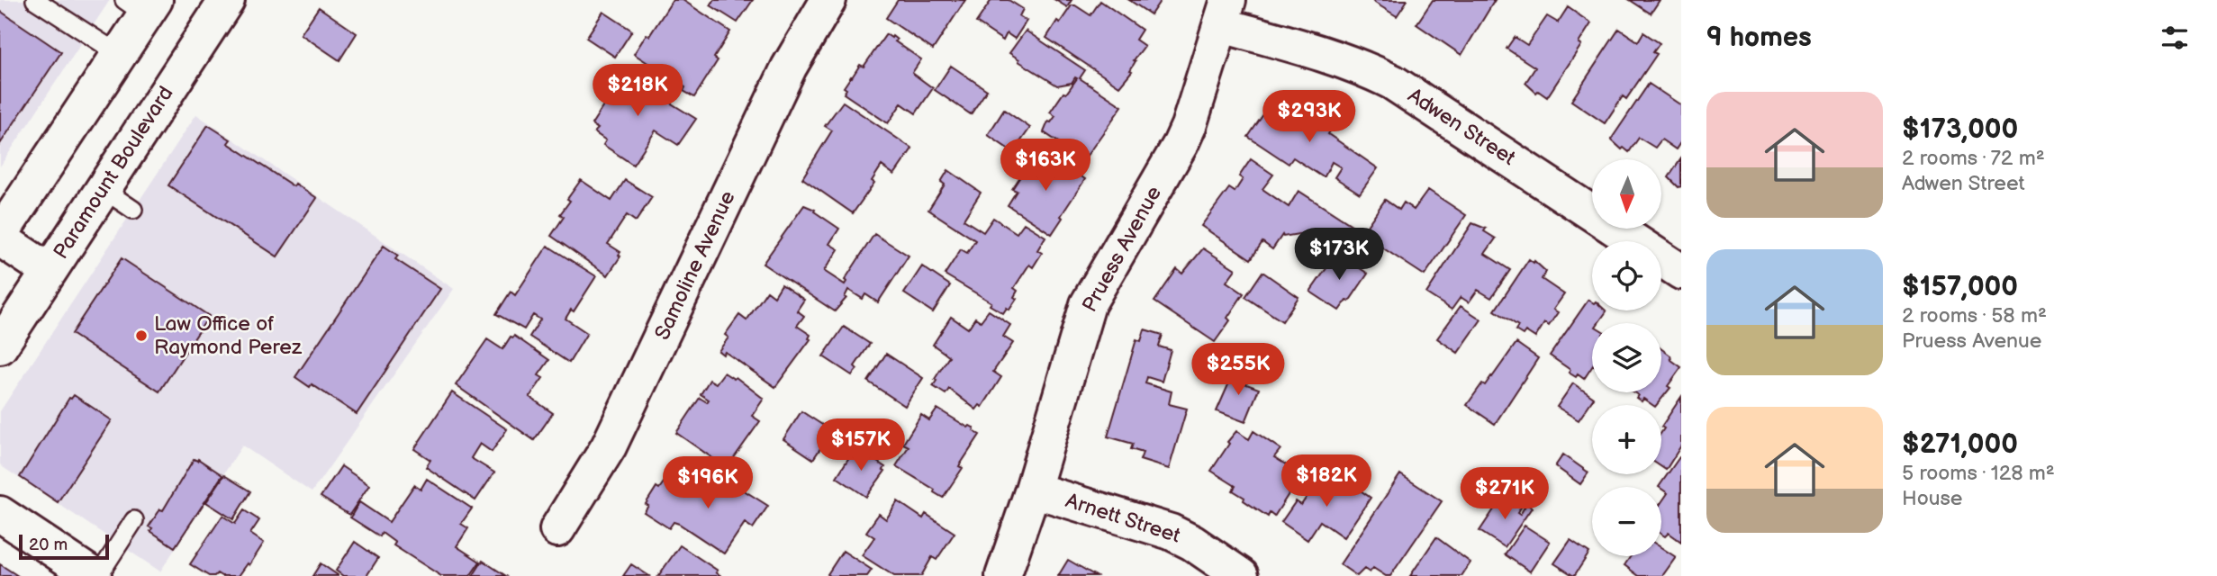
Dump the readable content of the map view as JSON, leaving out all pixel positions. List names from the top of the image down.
{
  "streets": {
    "street": [
      "Adwen Street",
      "Paramount Boulevard",
      "Pruess Avenue",
      "Samoline Avenue",
      "Arnett Street"
    ]
  },
  "crossings": [
    ["Adwen Street", "Pruess Avenue"],
    ["Pruess Avenue", "Arnett Street"]
  ],
  "places": ["Law Office of Raymond Perez"],
  "scale_bar": "20 m",
  "north": "bottom",
  "page": {
    "heading": "9 homes",
    "price": [
      "$218K",
      "$293K",
      "$163K",
      "$173K",
      "$255K",
      "$157K",
      "$182K",
      "$196K",
      "$271K"
    ],
    "list": [
      {
        "name": "$173,000",
        "note": "2 rooms · 72 m² · Adwen Street"
      },
      {
        "name": "$157,000",
        "note": "2 rooms · 58 m² · Pruess Avenue"
      },
      {
        "name": "$271,000",
        "note": "5 rooms · 128 m² · House"
      }
    ],
    "map_buttons": ["+", "−"],
    "scale": "20 m"
  }
}
